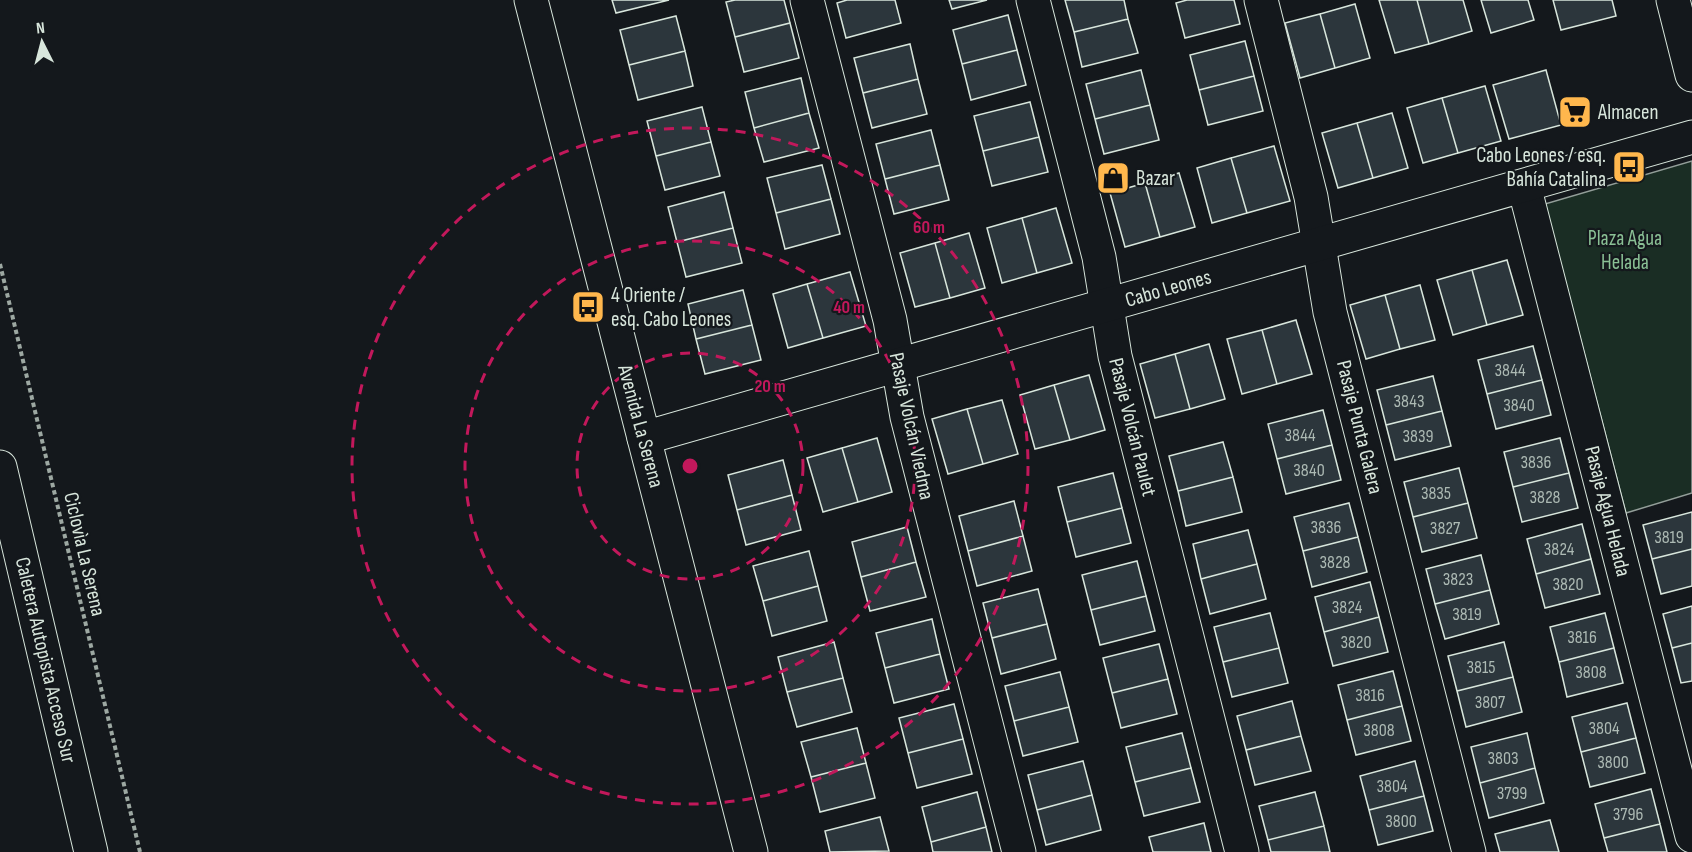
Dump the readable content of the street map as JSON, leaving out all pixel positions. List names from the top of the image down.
{
  "streets": {
    "street": [
      "Cabo Leones",
      "Avenida La Serena",
      "Pasaje Volcán Viedma",
      "Pasaje Volcán Paulet",
      "Pasaje Punta Galera",
      "Pasaje Agua Helada",
      "Caletera Autopista Acceso Sur"
    ],
    "path": ["Ciclovìa La Serena"]
  },
  "crossings": [
    ["Cabo Leones", "Avenida La Serena"],
    ["Cabo Leones", "Pasaje Volcán Viedma"],
    ["Cabo Leones", "Pasaje Volcán Paulet"],
    ["Cabo Leones", "Pasaje Punta Galera"],
    ["Cabo Leones", "Pasaje Agua Helada"]
  ],
  "parks": ["Plaza Agua Helada"],
  "places": {
    "supermarket": ["Almacen"],
    "bus stop": ["Cabo Leones / esq. Bahía Catalina", "4 Oriente / esq. Cabo Leones"],
    "shop": ["Bazar"]
  },
  "house_numbers": [
    "3844",
    "3843",
    "3840",
    "3844",
    "3839",
    "3836",
    "3840",
    "3835",
    "3828",
    "3836",
    "3827",
    "3819",
    "3824",
    "3828",
    "3823",
    "3820",
    "3824",
    "3819",
    "3816",
    "3820",
    "3815",
    "3808",
    "3816",
    "3807",
    "3804",
    "3808",
    "3803",
    "3800",
    "3804",
    "3799",
    "3796",
    "3800"
  ],
  "north": "top",
  "rings": ["60 m", "40 m", "20 m"]
}
